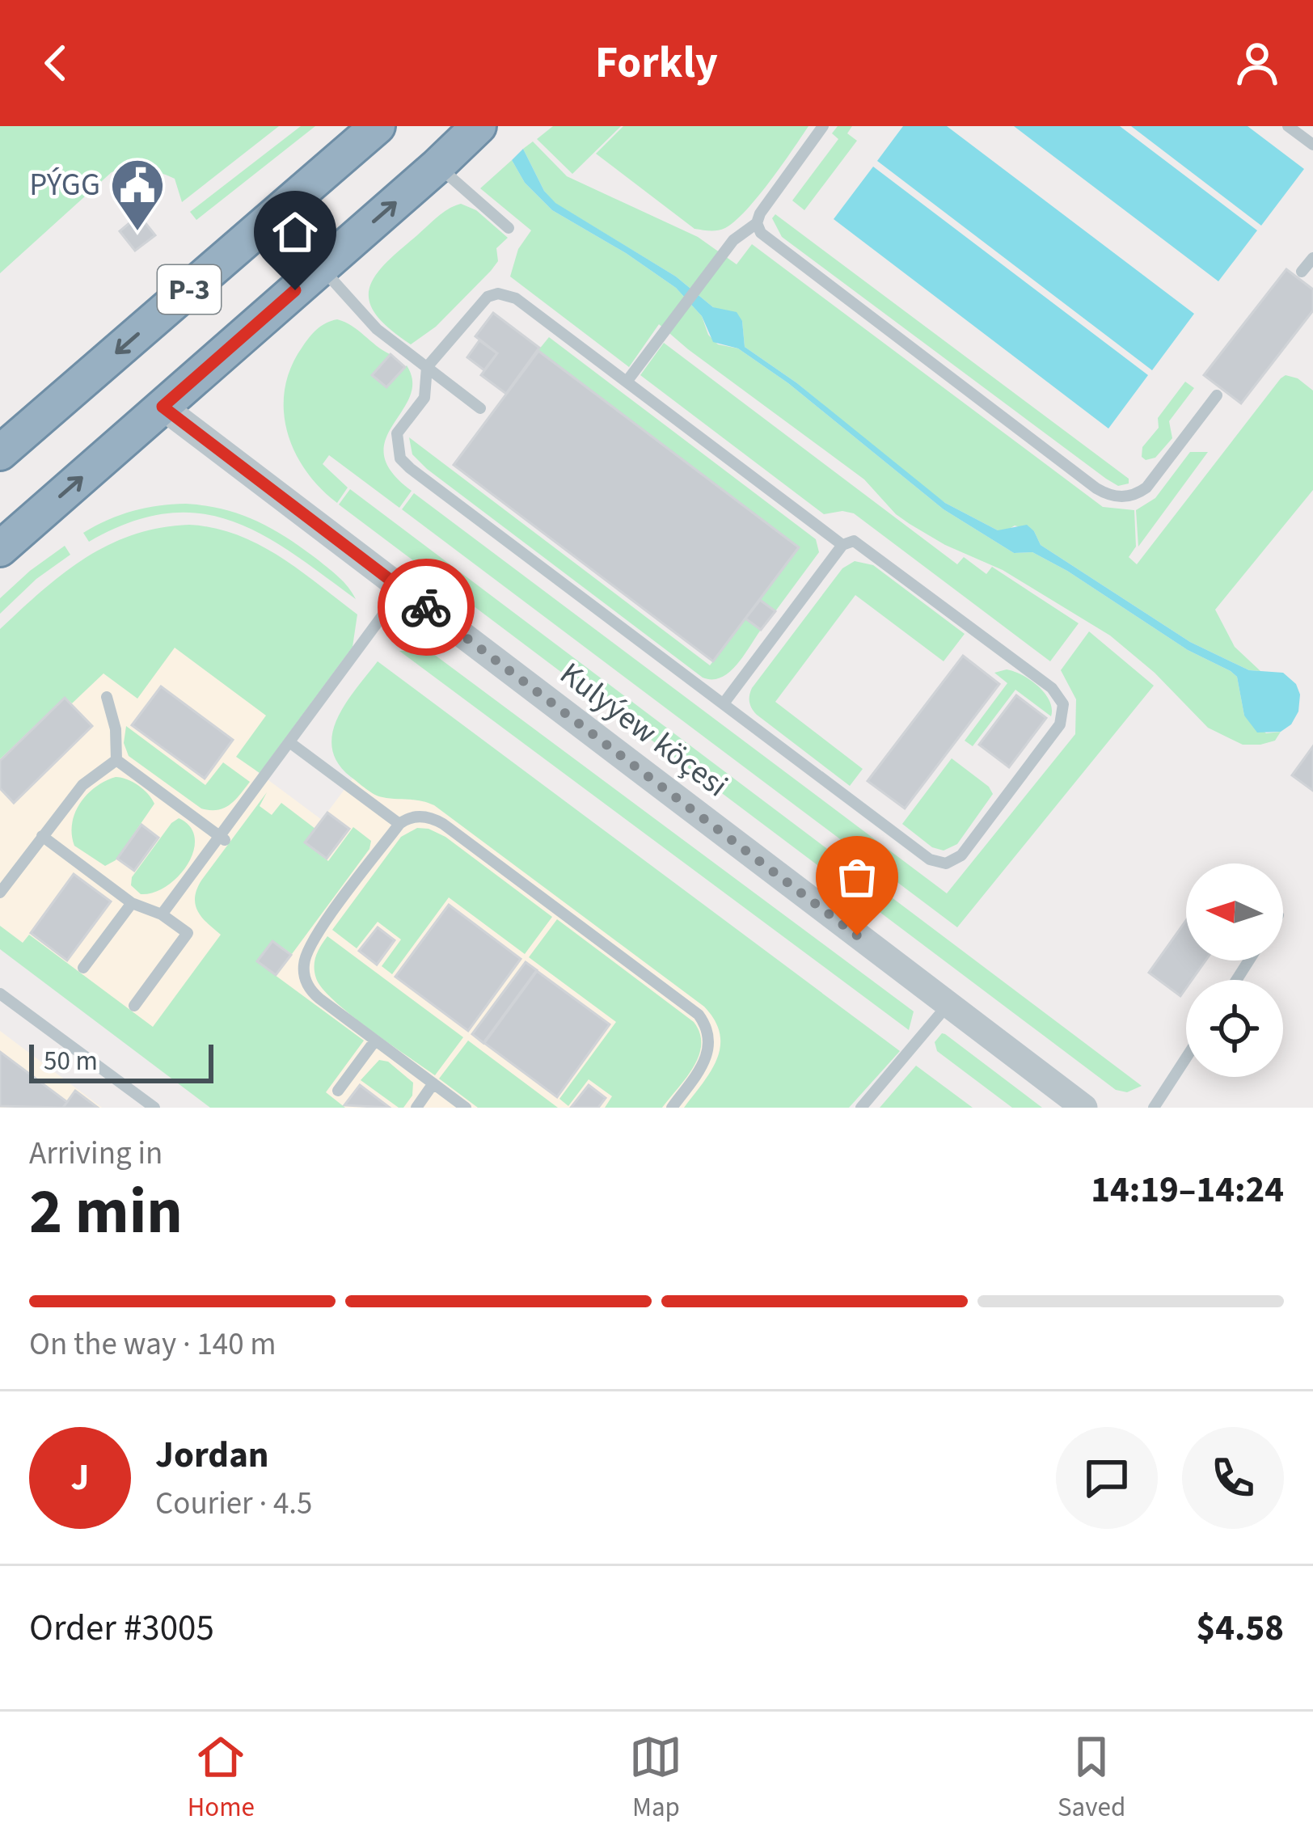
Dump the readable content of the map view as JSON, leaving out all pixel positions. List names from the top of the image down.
{
  "streets": {
    "highway": ["P-3"],
    "street": ["Kulyýew köçesi"]
  },
  "crossings": [
    ["P-3", "Kulyýew köçesi"]
  ],
  "places": {
    "public building": ["PÝGG"]
  },
  "scale_bar": "50 m",
  "north": "left",
  "page": {
    "header": "Forkly",
    "scale": "50 m",
    "heading": ["2 min", "Arriving in", "14:19–14:24"],
    "panel": [
      "Jordan",
      "Courier · 4.5",
      "Order #3005",
      "$4.58"
    ],
    "bar": "On the way · 140 m",
    "round": "J",
    "tabs": ["Home", "Map", "Saved"]
  }
}
